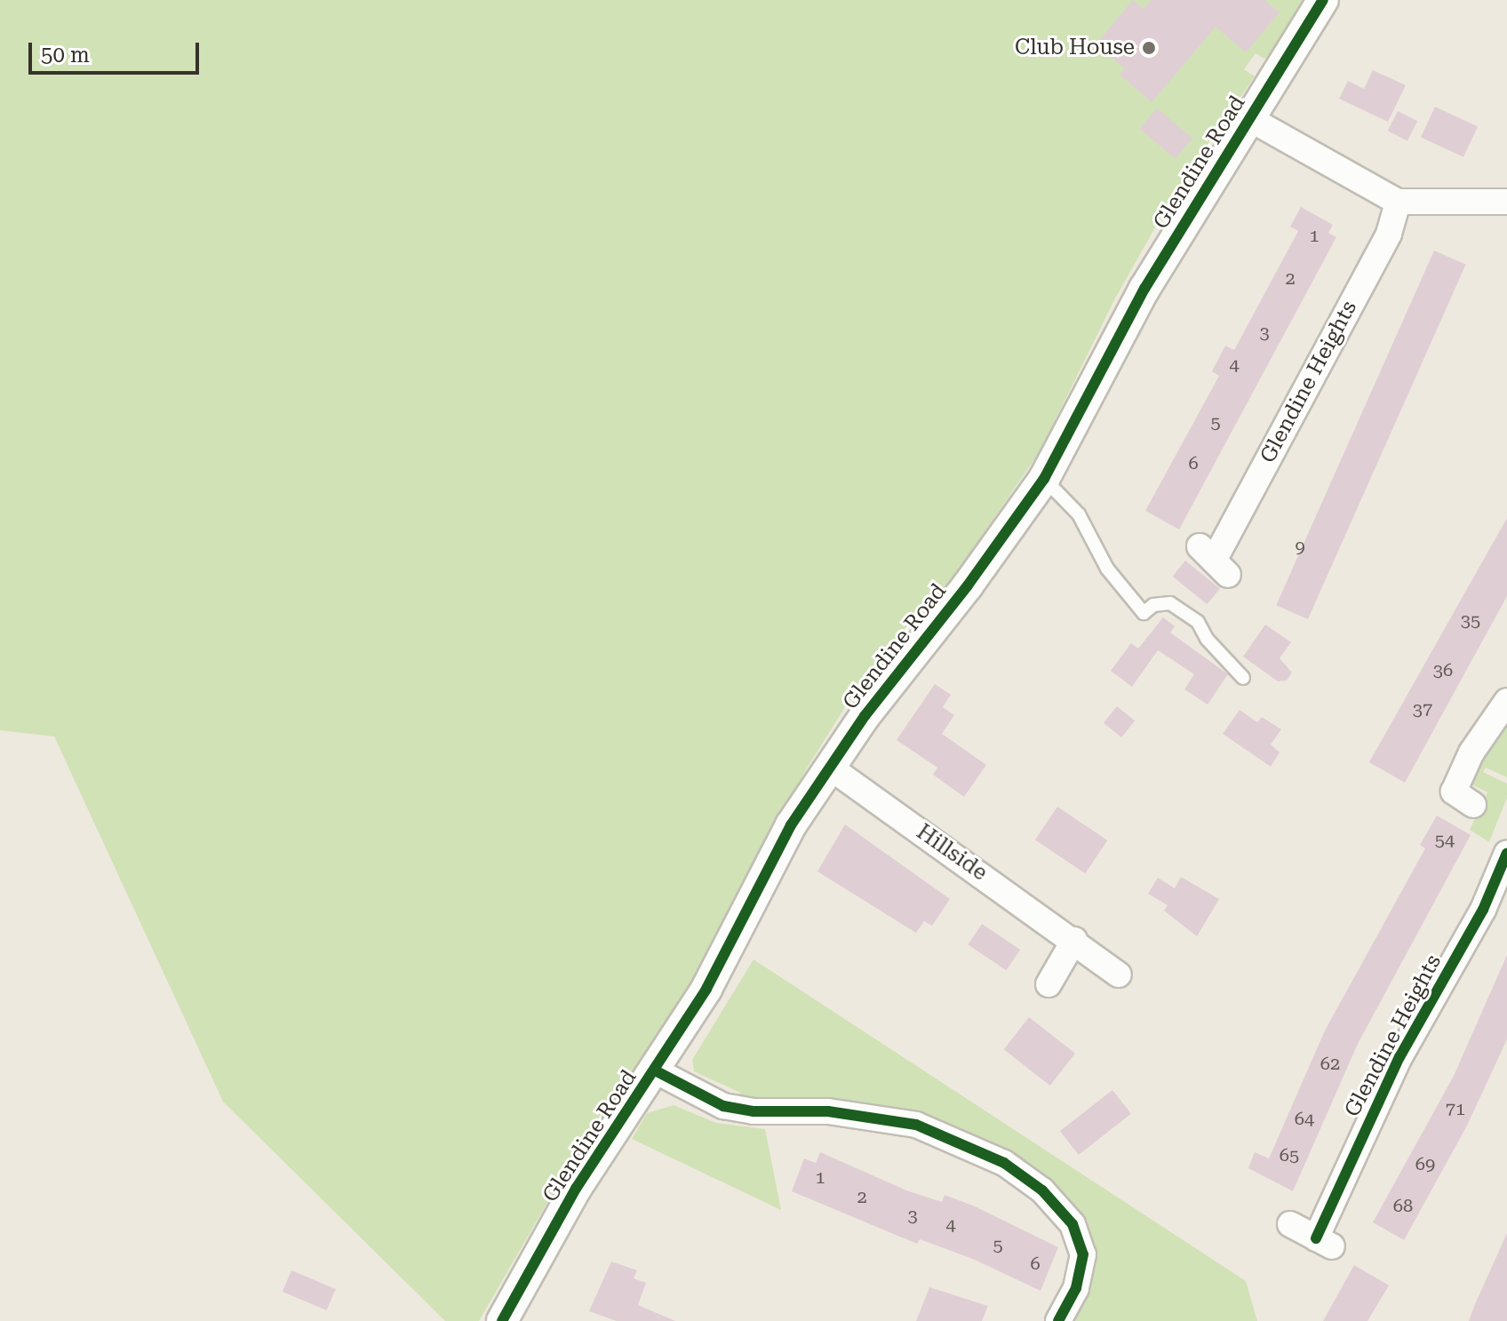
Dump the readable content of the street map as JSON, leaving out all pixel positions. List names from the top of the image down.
{
  "streets": {
    "street": ["Glendine Road", "Glendine Heights", "Hillside"]
  },
  "crossings": [
    ["Glendine Road", "Hillside"]
  ],
  "places": ["Club House"],
  "house_numbers": [
    "1",
    "2",
    "3",
    "4",
    "5",
    "6",
    "9",
    "35",
    "36",
    "37",
    "54",
    "62",
    "71",
    "64",
    "65",
    "69",
    "1",
    "2",
    "68",
    "3",
    "4",
    "5",
    "6"
  ],
  "scale_bar": "50 m"
}
